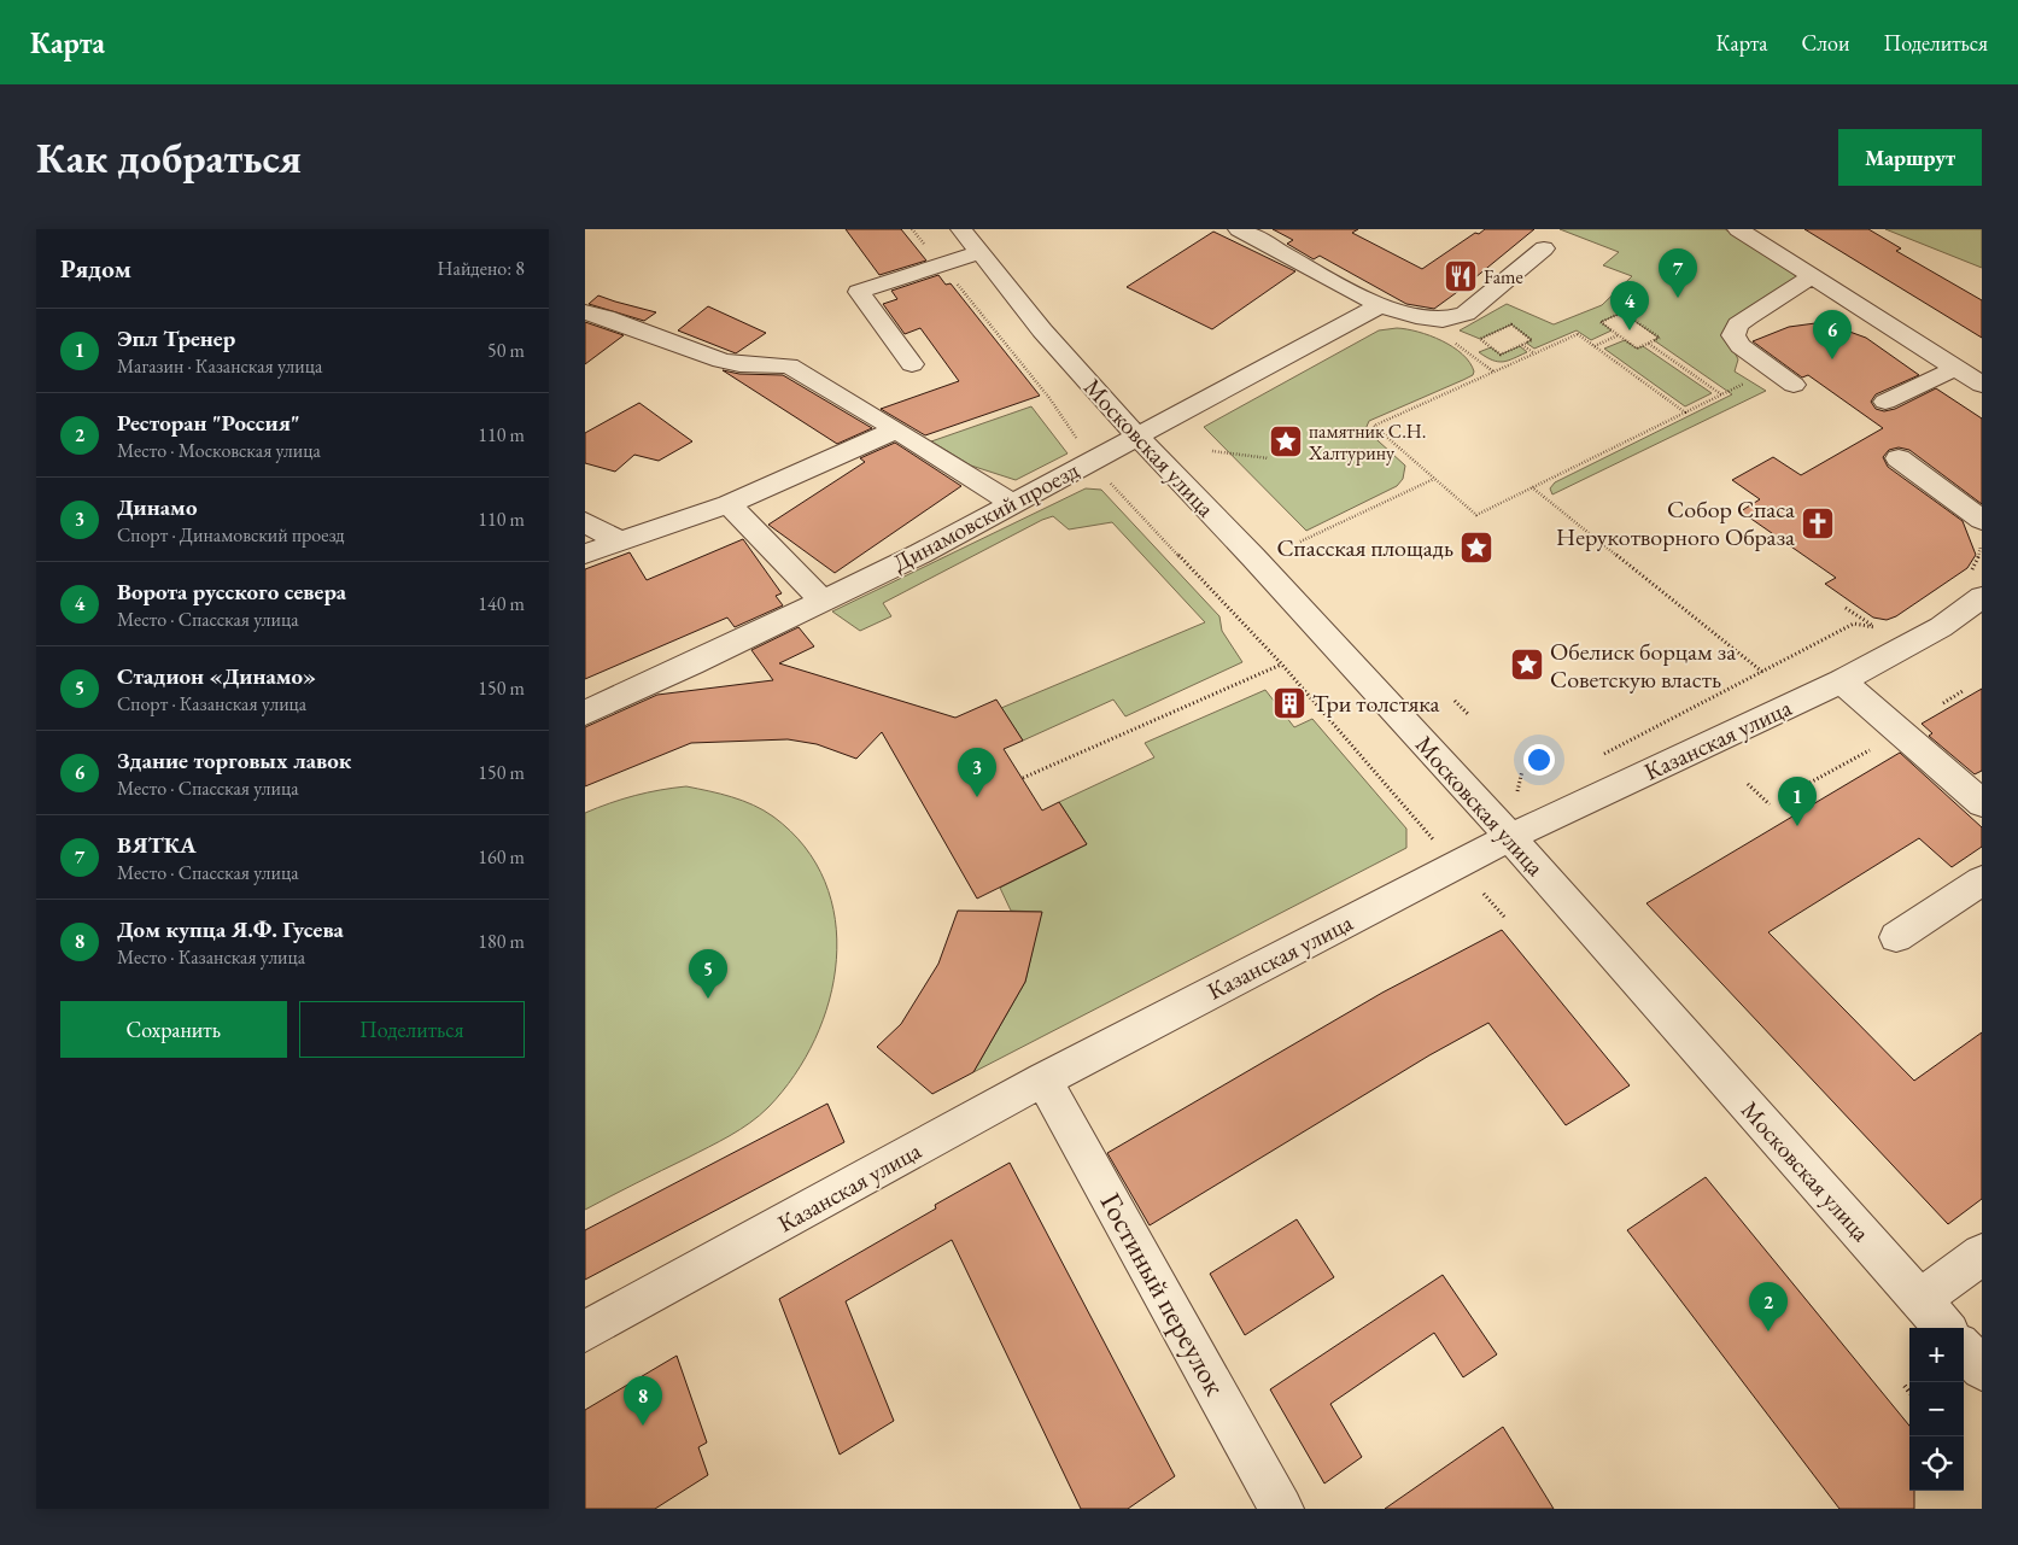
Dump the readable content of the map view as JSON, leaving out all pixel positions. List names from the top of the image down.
{
  "streets": {
    "street": [
      "Московская улица",
      "Динамовский проезд",
      "Казанская улица",
      "Гостиный переулок"
    ]
  },
  "crossings": [
    ["Московская улица", "Динамовский проезд"],
    ["Московская улица", "Казанская улица"],
    ["Казанская улица", "Гостиный переулок"]
  ],
  "places": {
    "restaurant": ["Fame"],
    "place": ["памятник С.Н. Халтурину", "Спасская площадь", "Обелиск борцам за Советскую власть"],
    "church": ["Собор Спаса Нерукотворного Образа"],
    "building": ["Три толстяка"]
  },
  "page": {
    "header": "Карта",
    "nav": ["Карта", "Слои", "Поделиться"],
    "buttons": [
      "Маршрут",
      ["Сохранить", "Поделиться"]
    ],
    "title": "Как добраться",
    "heading": ["Рядом", "Найдено: 8"],
    "pins": [
      "7",
      "4",
      "6",
      "3",
      "1",
      "5",
      "2",
      "8"
    ],
    "list": [
      {
        "mark": "1",
        "name": "Эпл Тренер",
        "note": "Магазин · Казанская улица",
        "value": "50 m"
      },
      {
        "mark": "2",
        "name": "Ресторан \"Россия\"",
        "note": "Место · Московская улица",
        "value": "110 m"
      },
      {
        "mark": "3",
        "name": "Динамо",
        "note": "Спорт · Динамовский проезд",
        "value": "110 m"
      },
      {
        "mark": "4",
        "name": "Ворота русского севера",
        "note": "Место · Спасская улица",
        "value": "140 m"
      },
      {
        "mark": "5",
        "name": "Стадион «Динамо»",
        "note": "Спорт · Казанская улица",
        "value": "150 m"
      },
      {
        "mark": "6",
        "name": "Здание торговых лавок",
        "note": "Место · Спасская улица",
        "value": "150 m"
      },
      {
        "mark": "7",
        "name": "ВЯТКА",
        "note": "Место · Спасская улица",
        "value": "160 m"
      },
      {
        "mark": "8",
        "name": "Дом купца Я.Ф. Гусева",
        "note": "Место · Казанская улица",
        "value": "180 m"
      }
    ],
    "map_buttons": ["+", "−"]
  }
}
